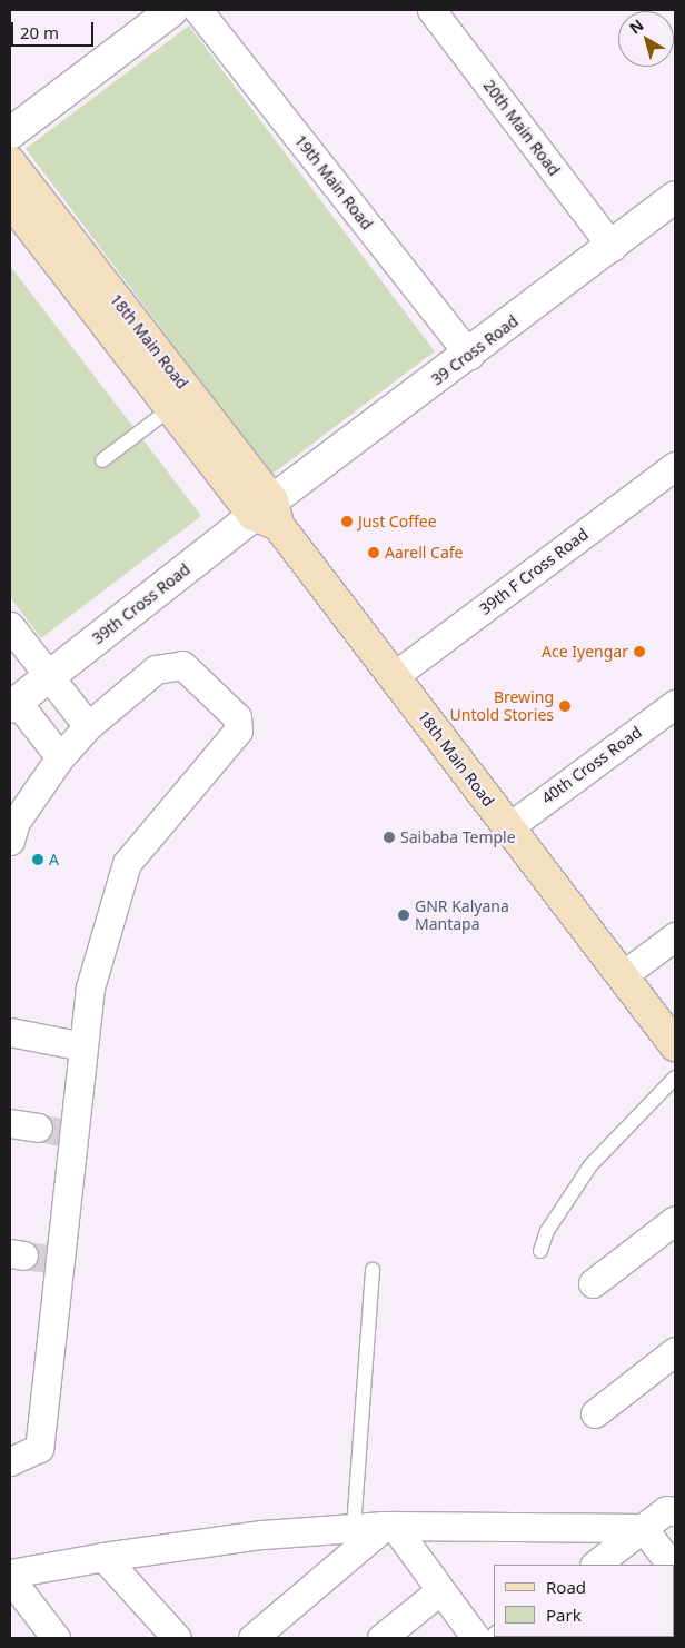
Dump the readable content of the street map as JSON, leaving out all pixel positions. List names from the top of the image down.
{
  "streets": {
    "main road": ["18th Main Road"],
    "street": [
      "20th Main Road",
      "19th Main Road",
      "39 Cross Road",
      "39th F Cross Road",
      "39th Cross Road",
      "40th Cross Road"
    ]
  },
  "crossings": [
    ["20th Main Road", "39 Cross Road"],
    ["19th Main Road", "39 Cross Road"],
    ["18th Main Road", "39 Cross Road"],
    ["18th Main Road", "39th F Cross Road"],
    ["18th Main Road", "39th Cross Road"],
    ["18th Main Road", "40th Cross Road"],
    ["39 Cross Road", "39th Cross Road"]
  ],
  "places": [
    "Just Coffee",
    "Aarell Cafe",
    "Ace Iyengar",
    "Brewing Untold Stories",
    "Saibaba Temple",
    "A",
    "GNR Kalyana Mantapa"
  ],
  "legend": ["Road", "Park"],
  "scale_bar": "20 m",
  "north": "top left"
}
